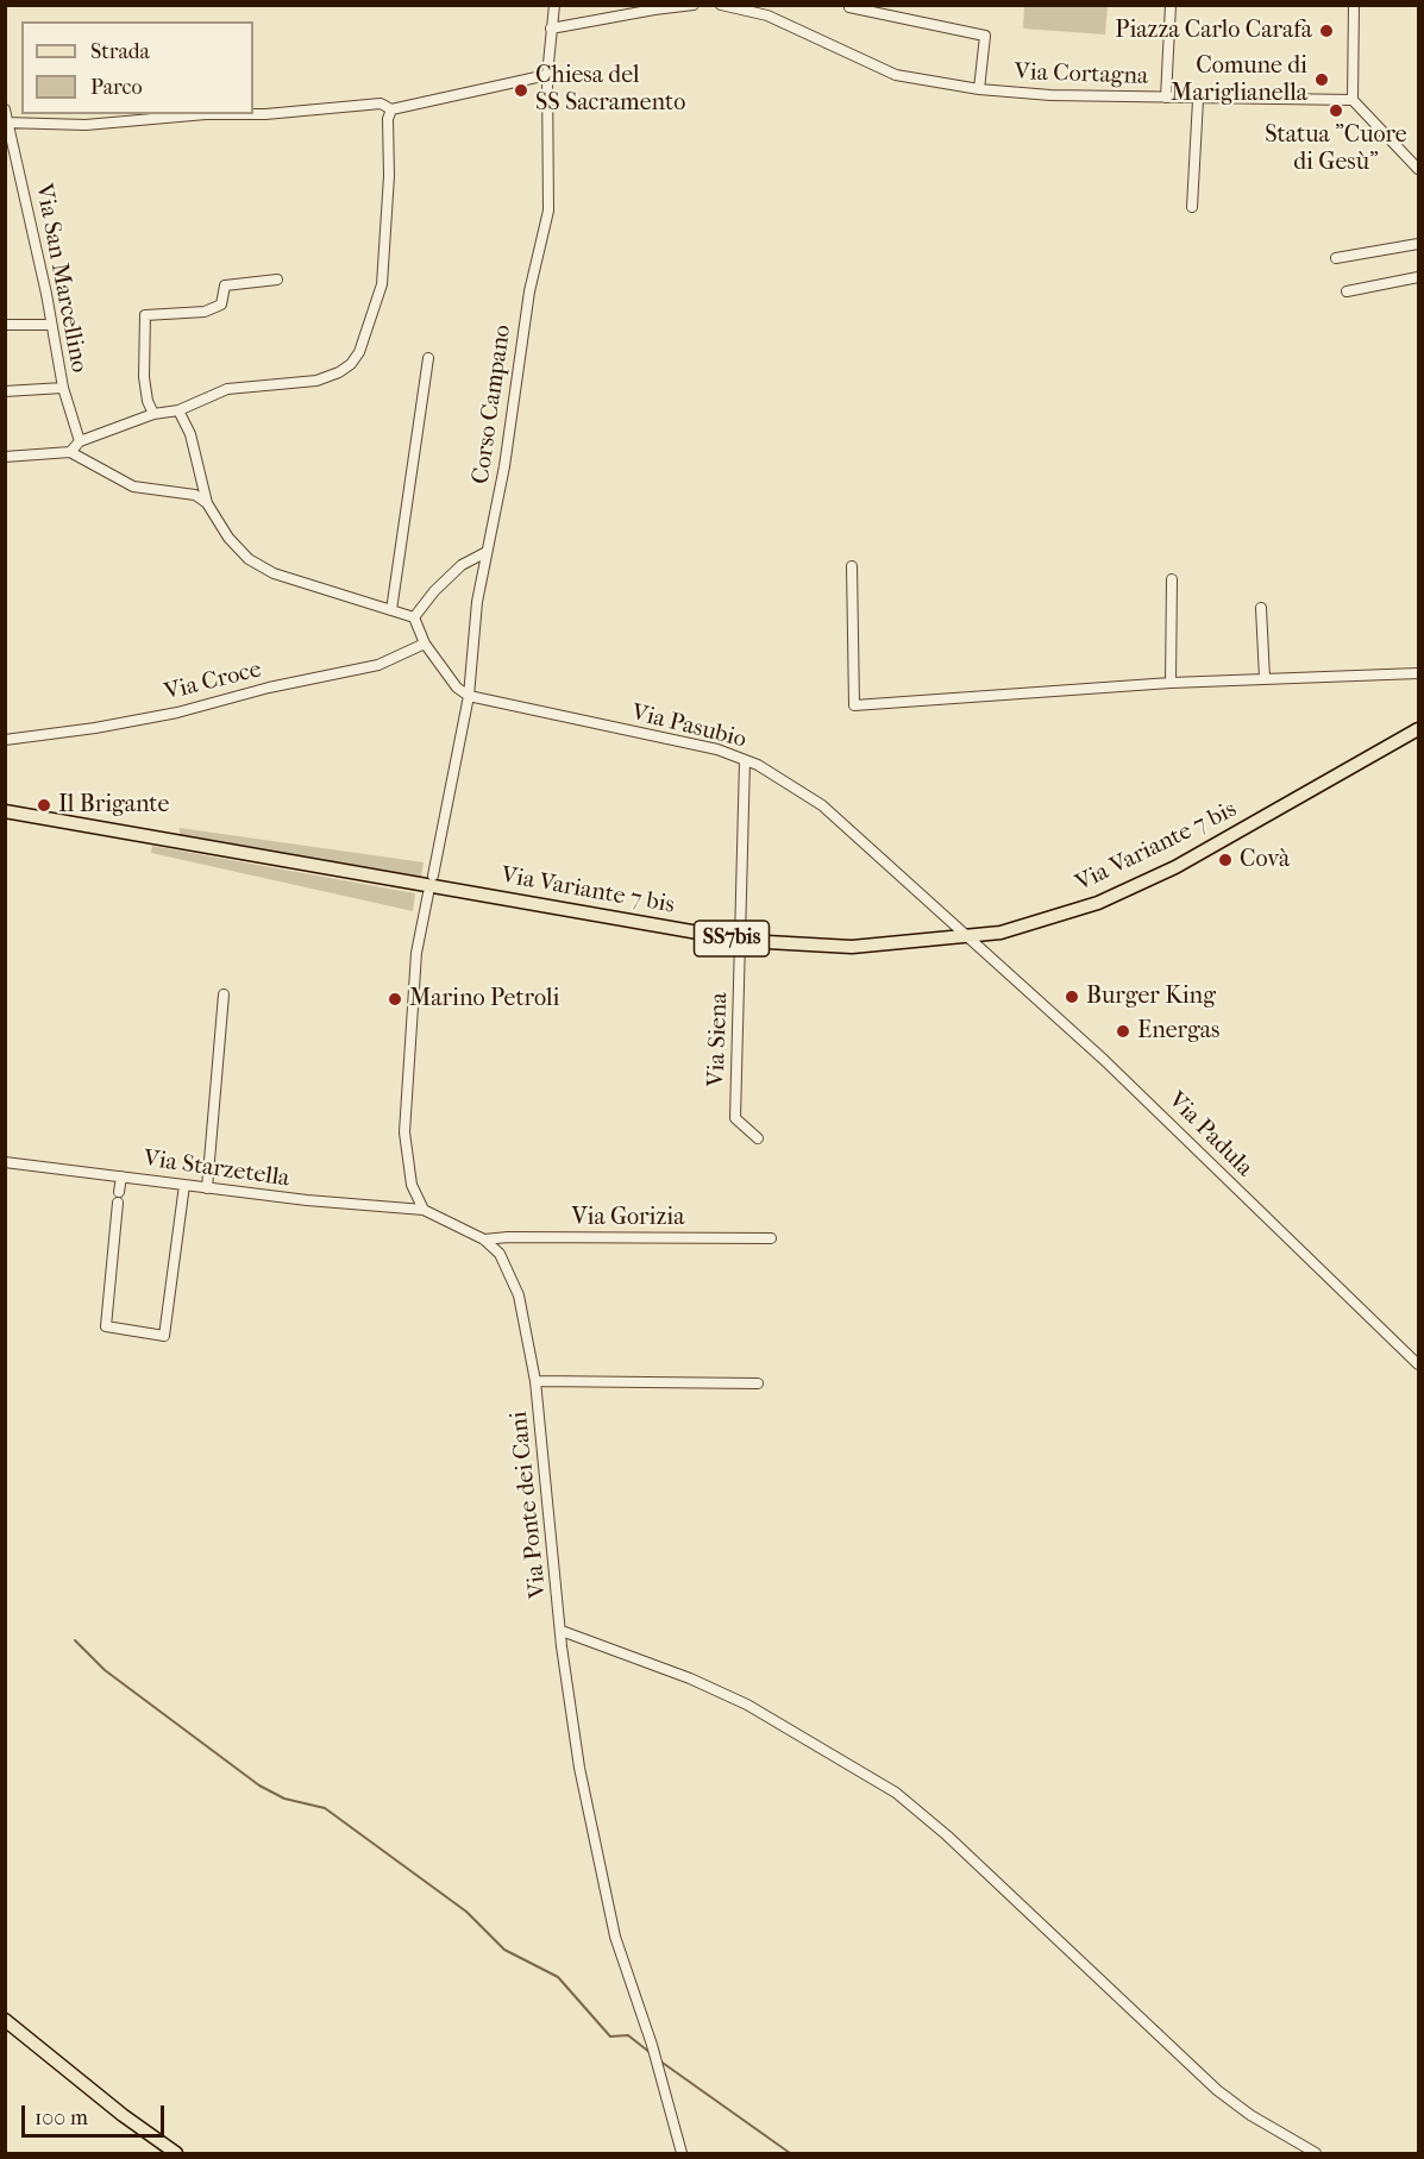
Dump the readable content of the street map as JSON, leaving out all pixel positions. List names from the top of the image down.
{
  "streets": {
    "main road": ["Via Variante 7 bis", "SS7bis"],
    "street": [
      "Via Cortagna",
      "Via San Marcellino",
      "Corso Campano",
      "Via Croce",
      "Via Pasubio",
      "Via Siena",
      "Via Padula",
      "Via Starzetella",
      "Via Gorizia",
      "Via Ponte dei Cani"
    ]
  },
  "crossings": [
    ["Corso Campano", "Via Pasubio"],
    ["Via Pasubio", "Via Variante 7 bis"],
    ["Via Pasubio", "Via Siena"],
    ["Via Pasubio", "Via Padula"],
    ["Via Variante 7 bis", "Via Siena"],
    ["Via Variante 7 bis", "Via Padula"],
    ["Via Starzetella", "Via Ponte dei Cani"],
    ["Via Gorizia", "Via Ponte dei Cani"]
  ],
  "places": [
    "Piazza Carlo Carafa",
    "Comune di Mariglianella",
    "Chiesa del SS Sacramento",
    "Statua \"Cuore di Gesù\"",
    "Il Brigante",
    "Covà",
    "Burger King",
    "Marino Petroli",
    "Energas"
  ],
  "legend": ["Strada", "Parco"],
  "scale_bar": "100 m"
}
